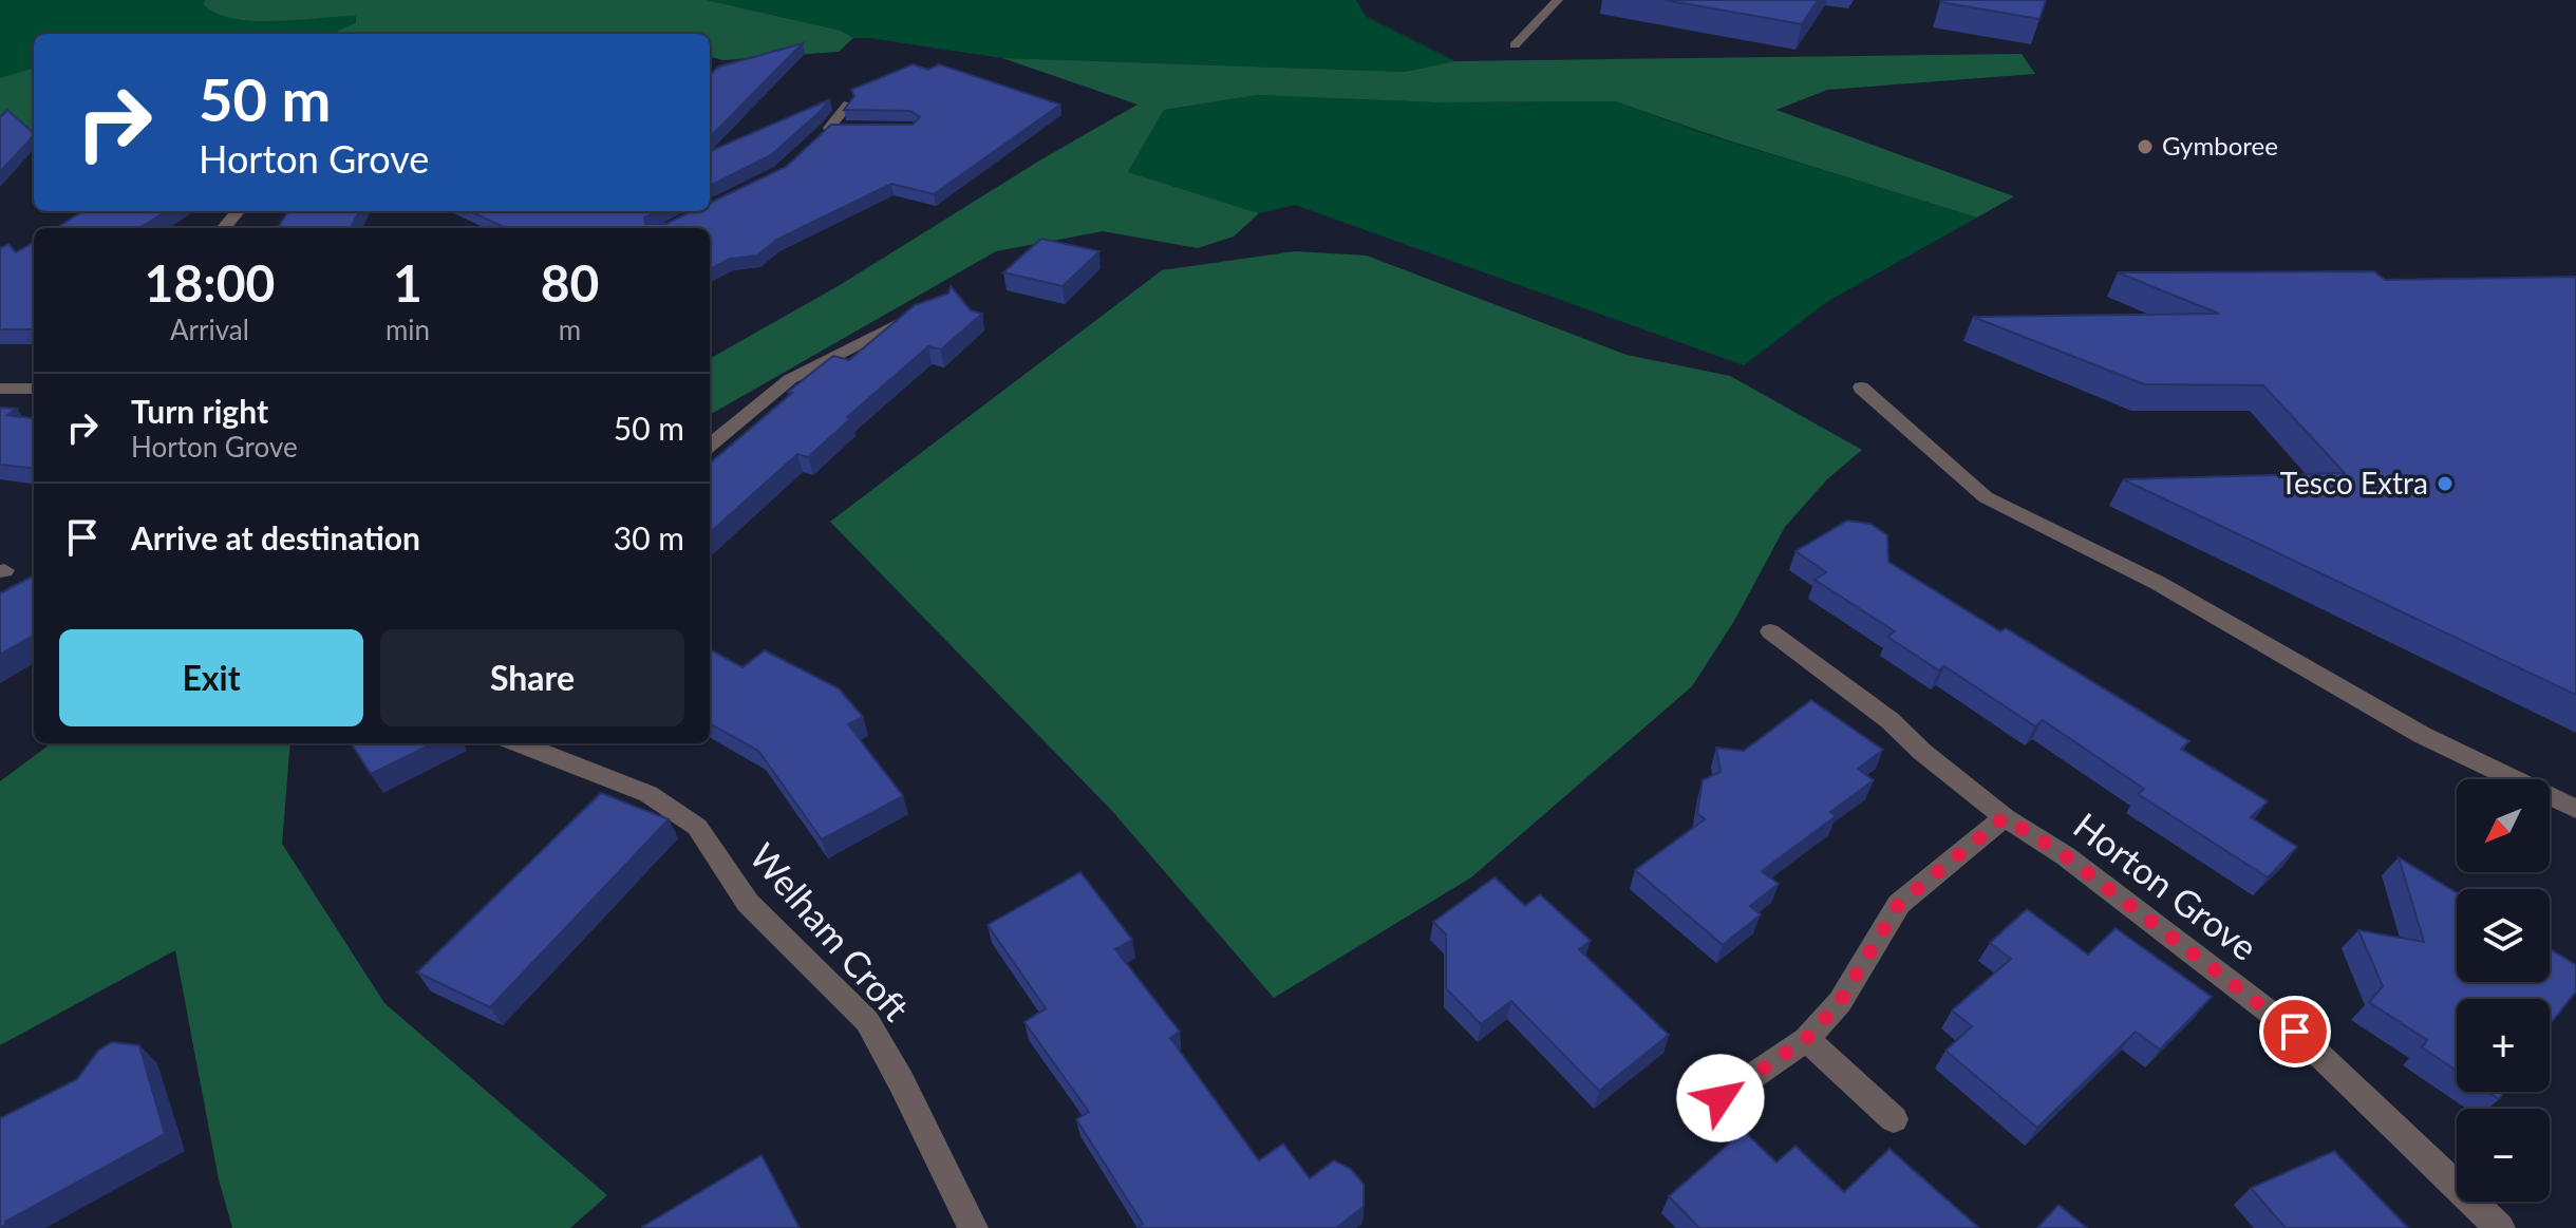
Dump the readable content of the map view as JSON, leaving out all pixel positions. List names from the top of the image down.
{
  "streets": {
    "street": ["Horton Grove", "Welham Croft"]
  },
  "places": ["Gymboree", "Tesco Extra"],
  "north": "bottom left",
  "page": {
    "turn": ["50 m", "Horton Grove"],
    "eta": [
      "18:00",
      "Arrival",
      "1",
      "min",
      "80",
      "m"
    ],
    "list": [
      {
        "name": "Turn right",
        "note": "Horton Grove",
        "value": "50 m"
      },
      {
        "name": "Arrive at destination",
        "value": "30 m"
      }
    ],
    "buttons": ["Exit", "Share"],
    "map_buttons": ["+", "−"]
  }
}
